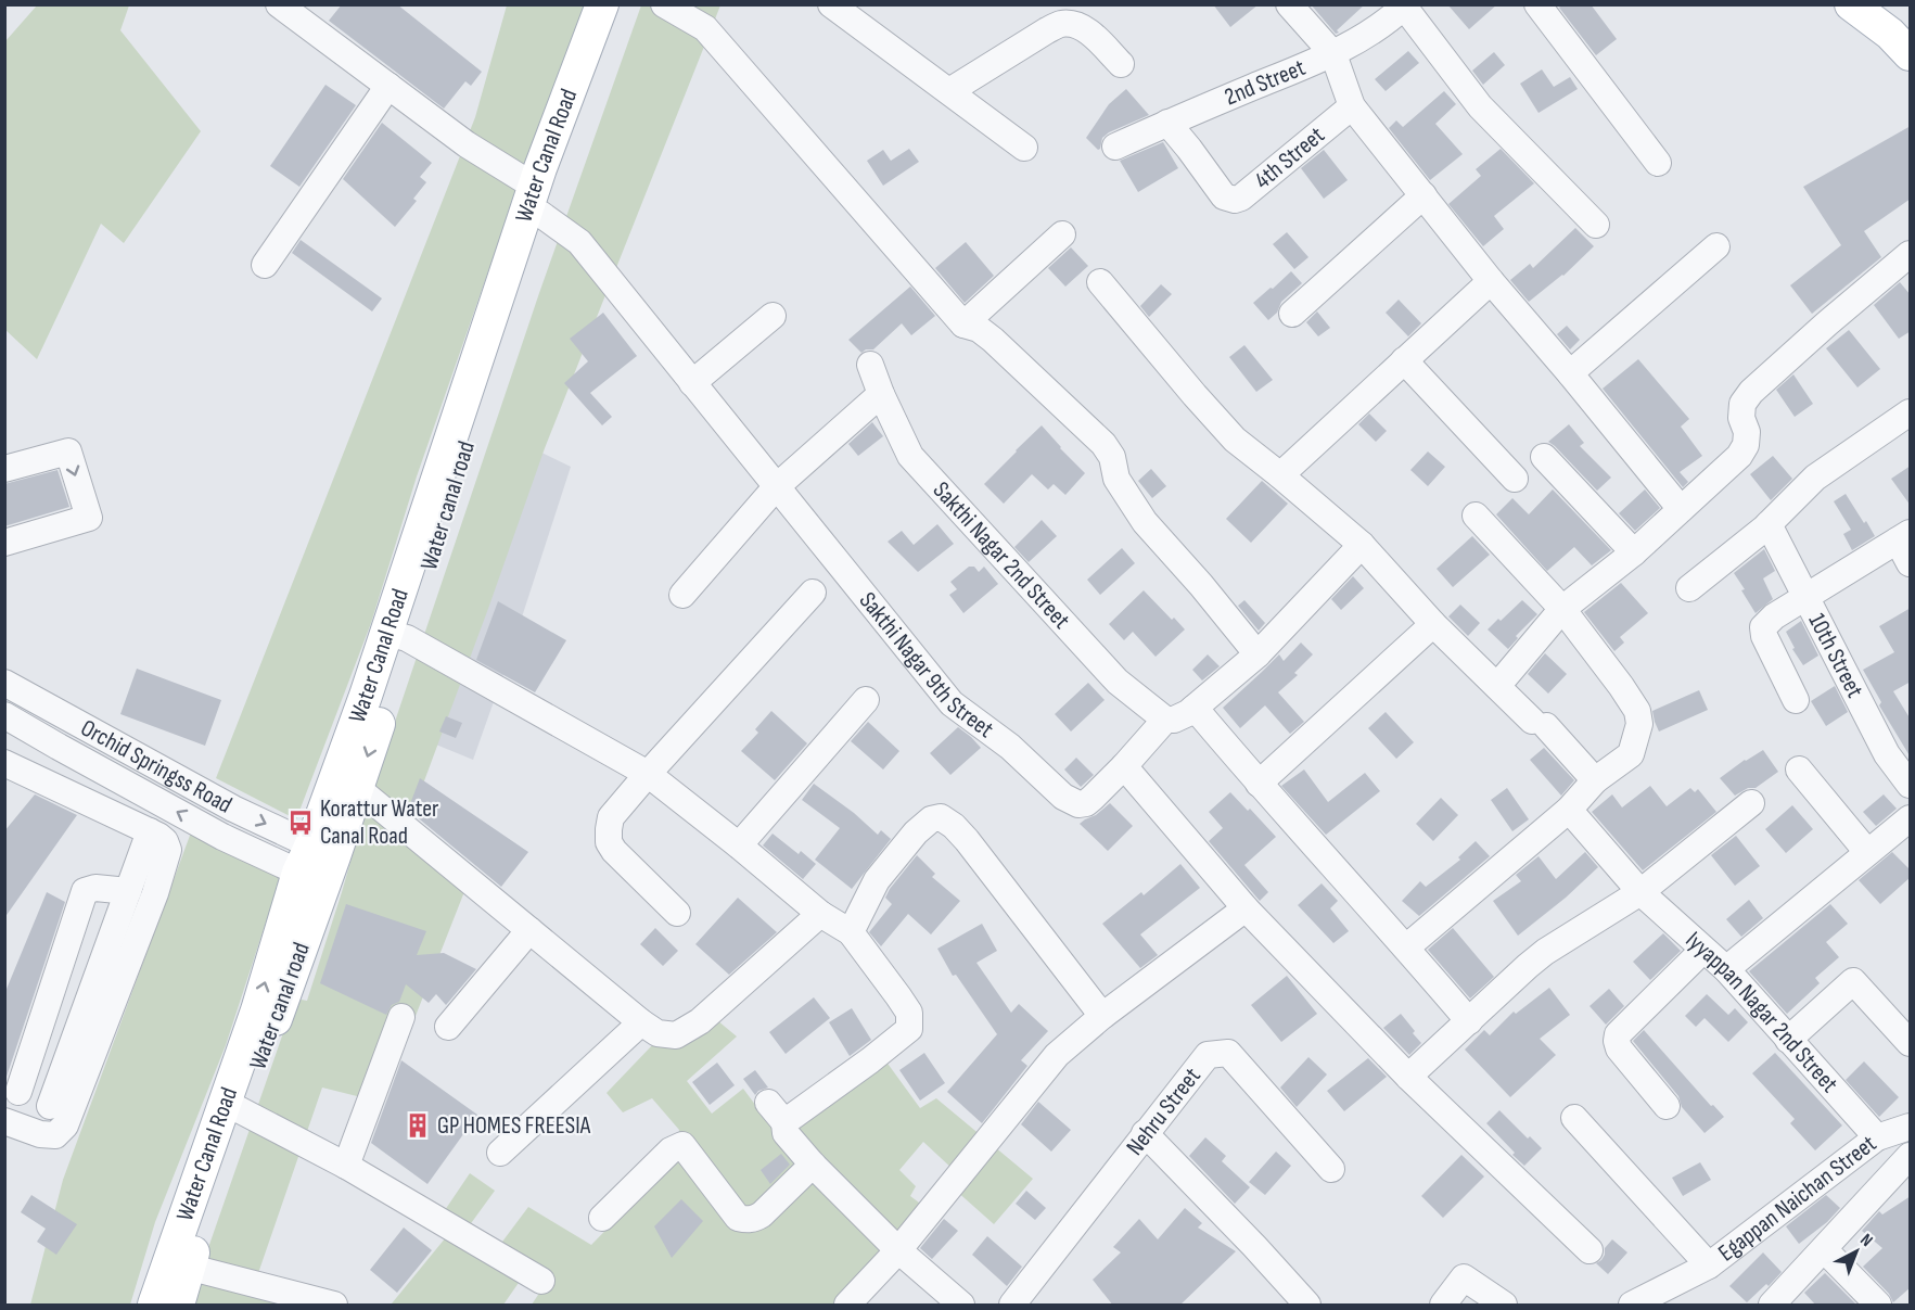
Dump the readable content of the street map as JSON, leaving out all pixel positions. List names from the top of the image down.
{
  "streets": {
    "main road": ["Water Canal Road", "Water canal road"],
    "street": [
      "2nd Street",
      "4th Street",
      "Sakthi Nagar 2nd Street",
      "10th Street",
      "Sakthi Nagar 9th Street",
      "Orchid Springss Road",
      "Iyyappan Nagar 2nd Street",
      "Nehru Street",
      "Egappan Naichan Street"
    ]
  },
  "crossings": [
    ["2nd Street", "4th Street"],
    ["Water Canal Road", "Water canal road"],
    ["Water Canal Road", "Sakthi Nagar 9th Street"],
    ["Water Canal Road", "Orchid Springss Road"],
    ["Water canal road", "Sakthi Nagar 9th Street"],
    ["Water canal road", "Orchid Springss Road"],
    ["Sakthi Nagar 2nd Street", "Sakthi Nagar 9th Street"],
    ["Iyyappan Nagar 2nd Street", "Egappan Naichan Street"]
  ],
  "places": {
    "bus stop": ["Korattur Water Canal Road"],
    "building": ["GP HOMES FREESIA"]
  },
  "north": "top right"
}
